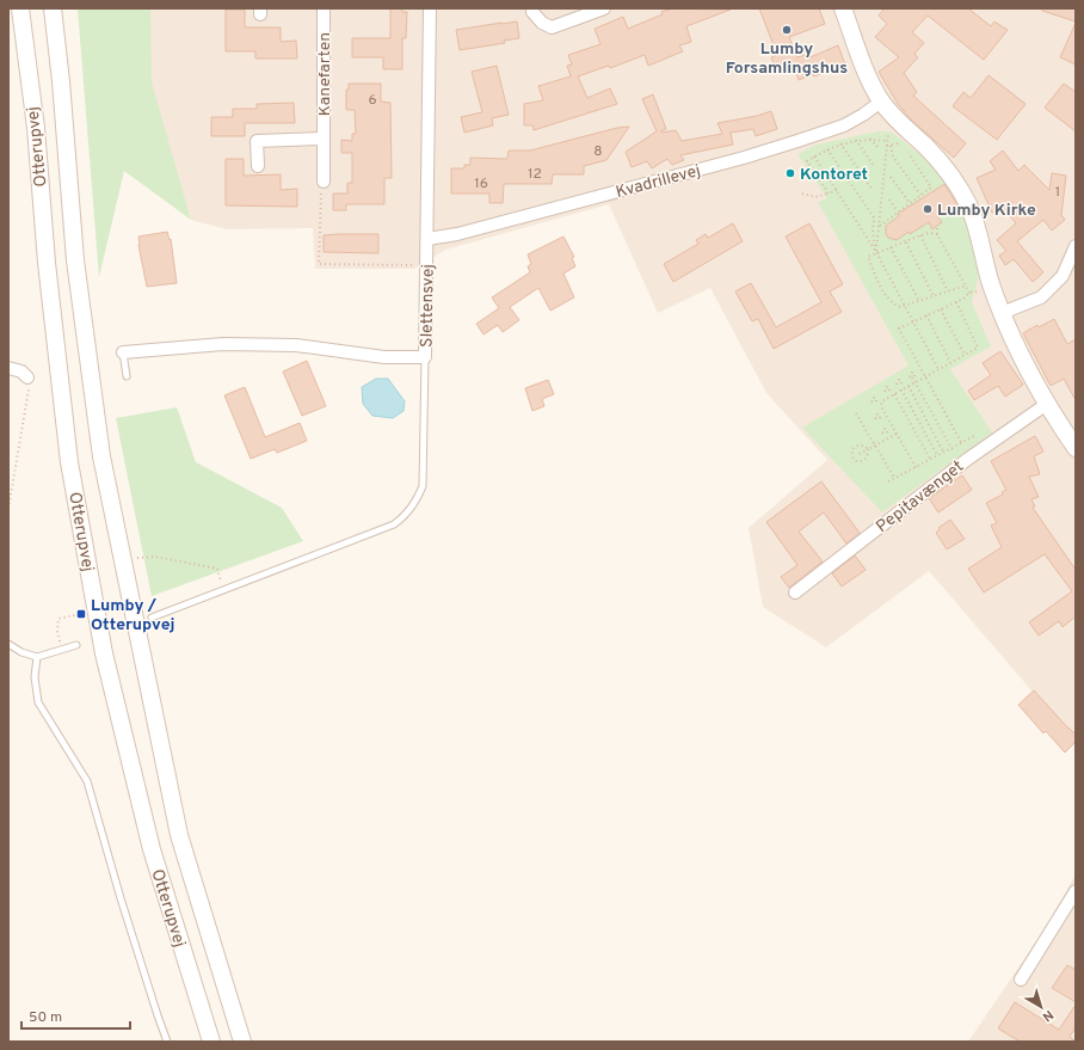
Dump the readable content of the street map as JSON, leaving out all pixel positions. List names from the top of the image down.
{
  "streets": {
    "main road": ["Otterupvej"],
    "street": [
      "Kanefarten",
      "Kvadrillevej",
      "Slettensvej",
      "Pepitavænget"
    ]
  },
  "crossings": [
    ["Kvadrillevej", "Slettensvej"]
  ],
  "places": {
    "other": ["Lumby Forsamlingshus", "Kontoret", "Lumby Kirke"],
    "transit": ["Lumby / Otterupvej"]
  },
  "house_numbers": [
    "6",
    "8",
    "12",
    "16",
    "1"
  ],
  "scale_bar": "50 m",
  "north": "bottom right"
}
